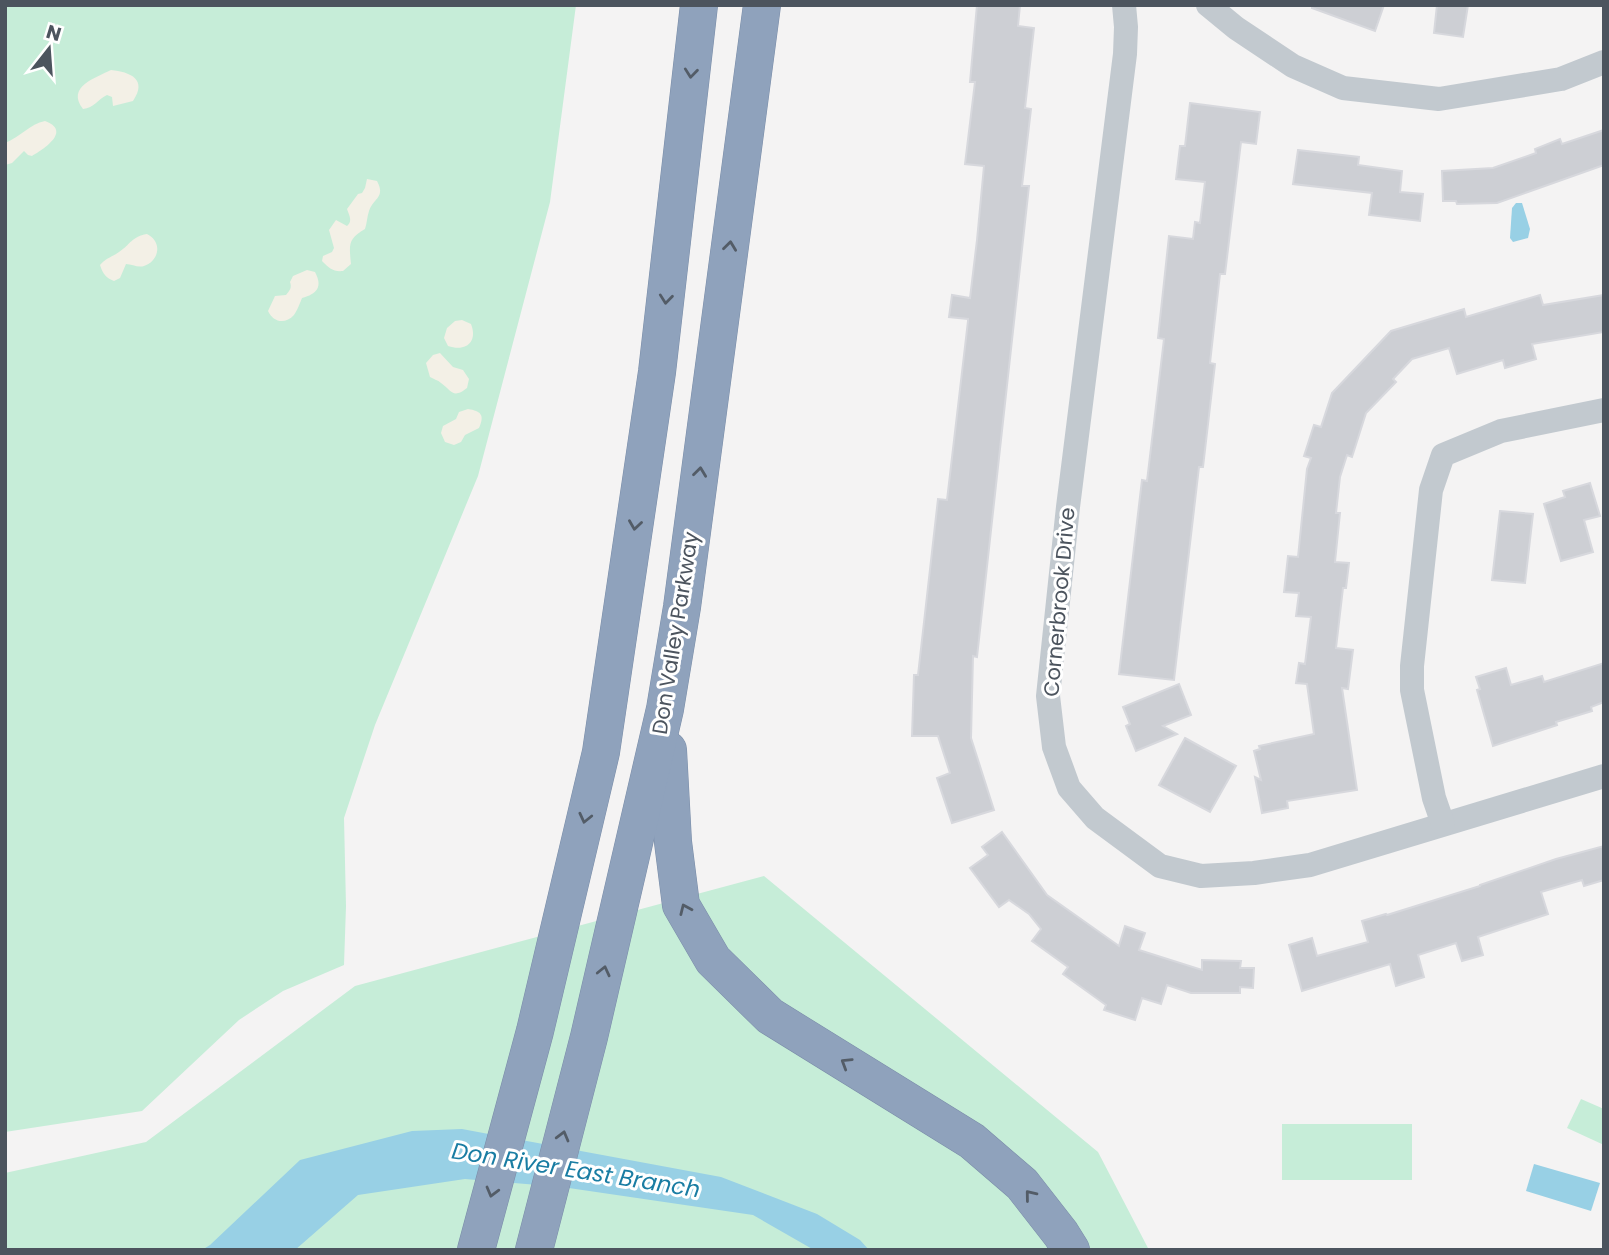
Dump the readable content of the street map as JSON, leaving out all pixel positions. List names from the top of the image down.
{
  "streets": {
    "highway": ["Don Valley Parkway"],
    "street": ["Cornerbrook Drive"]
  },
  "water": ["Don River East Branch"],
  "north": "top"
}
